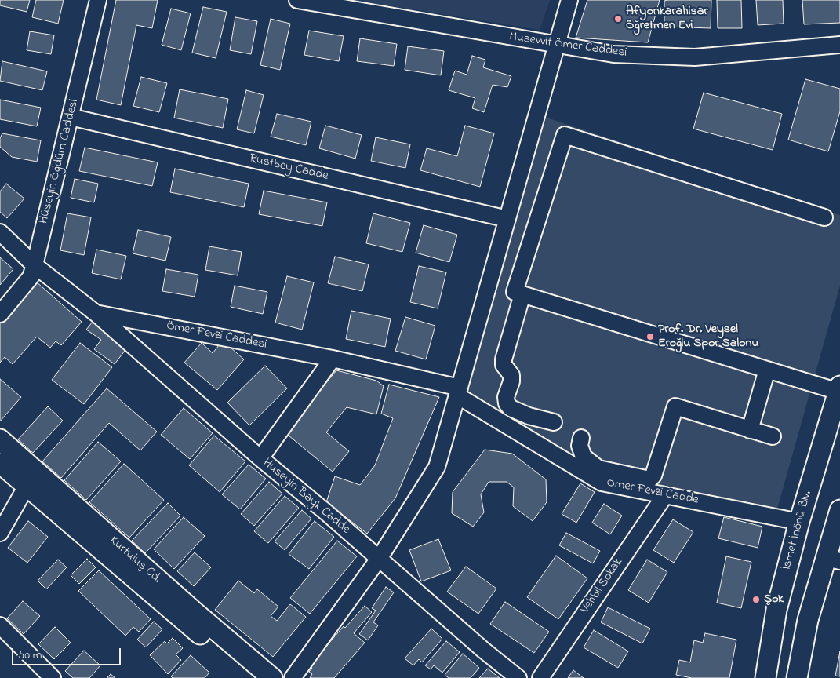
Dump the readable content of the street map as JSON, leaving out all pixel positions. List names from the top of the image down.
{
  "streets": {
    "main road": ["İsmet İnönü Blv.", "Kurtuluş Cd."],
    "street": [
      "Musevvit Ömer Caddesi",
      "Hüseyin Öğdüm Caddesi",
      "Rustbey Cadde",
      "Ömer Fevzi Caddesi",
      "Omer Fevzi Cadde",
      "Huseyin Bayk Cadde",
      "Vehbil Sokak"
    ]
  },
  "crossings": [
    ["Hüseyin Öğdüm Caddesi", "Rustbey Cadde"],
    ["Hüseyin Öğdüm Caddesi", "Ömer Fevzi Caddesi"],
    ["Ömer Fevzi Caddesi", "Omer Fevzi Cadde"],
    ["Ömer Fevzi Caddesi", "Huseyin Bayk Cadde"],
    ["Omer Fevzi Cadde", "İsmet İnönü Blv."],
    ["Omer Fevzi Cadde", "Vehbil Sokak"]
  ],
  "places": ["Afyonkarahisar Öğretmen Evi", "Prof. Dr. Veysel Eroğlu Spor Salonu", "Şok"],
  "scale_bar": "50 m"
}
